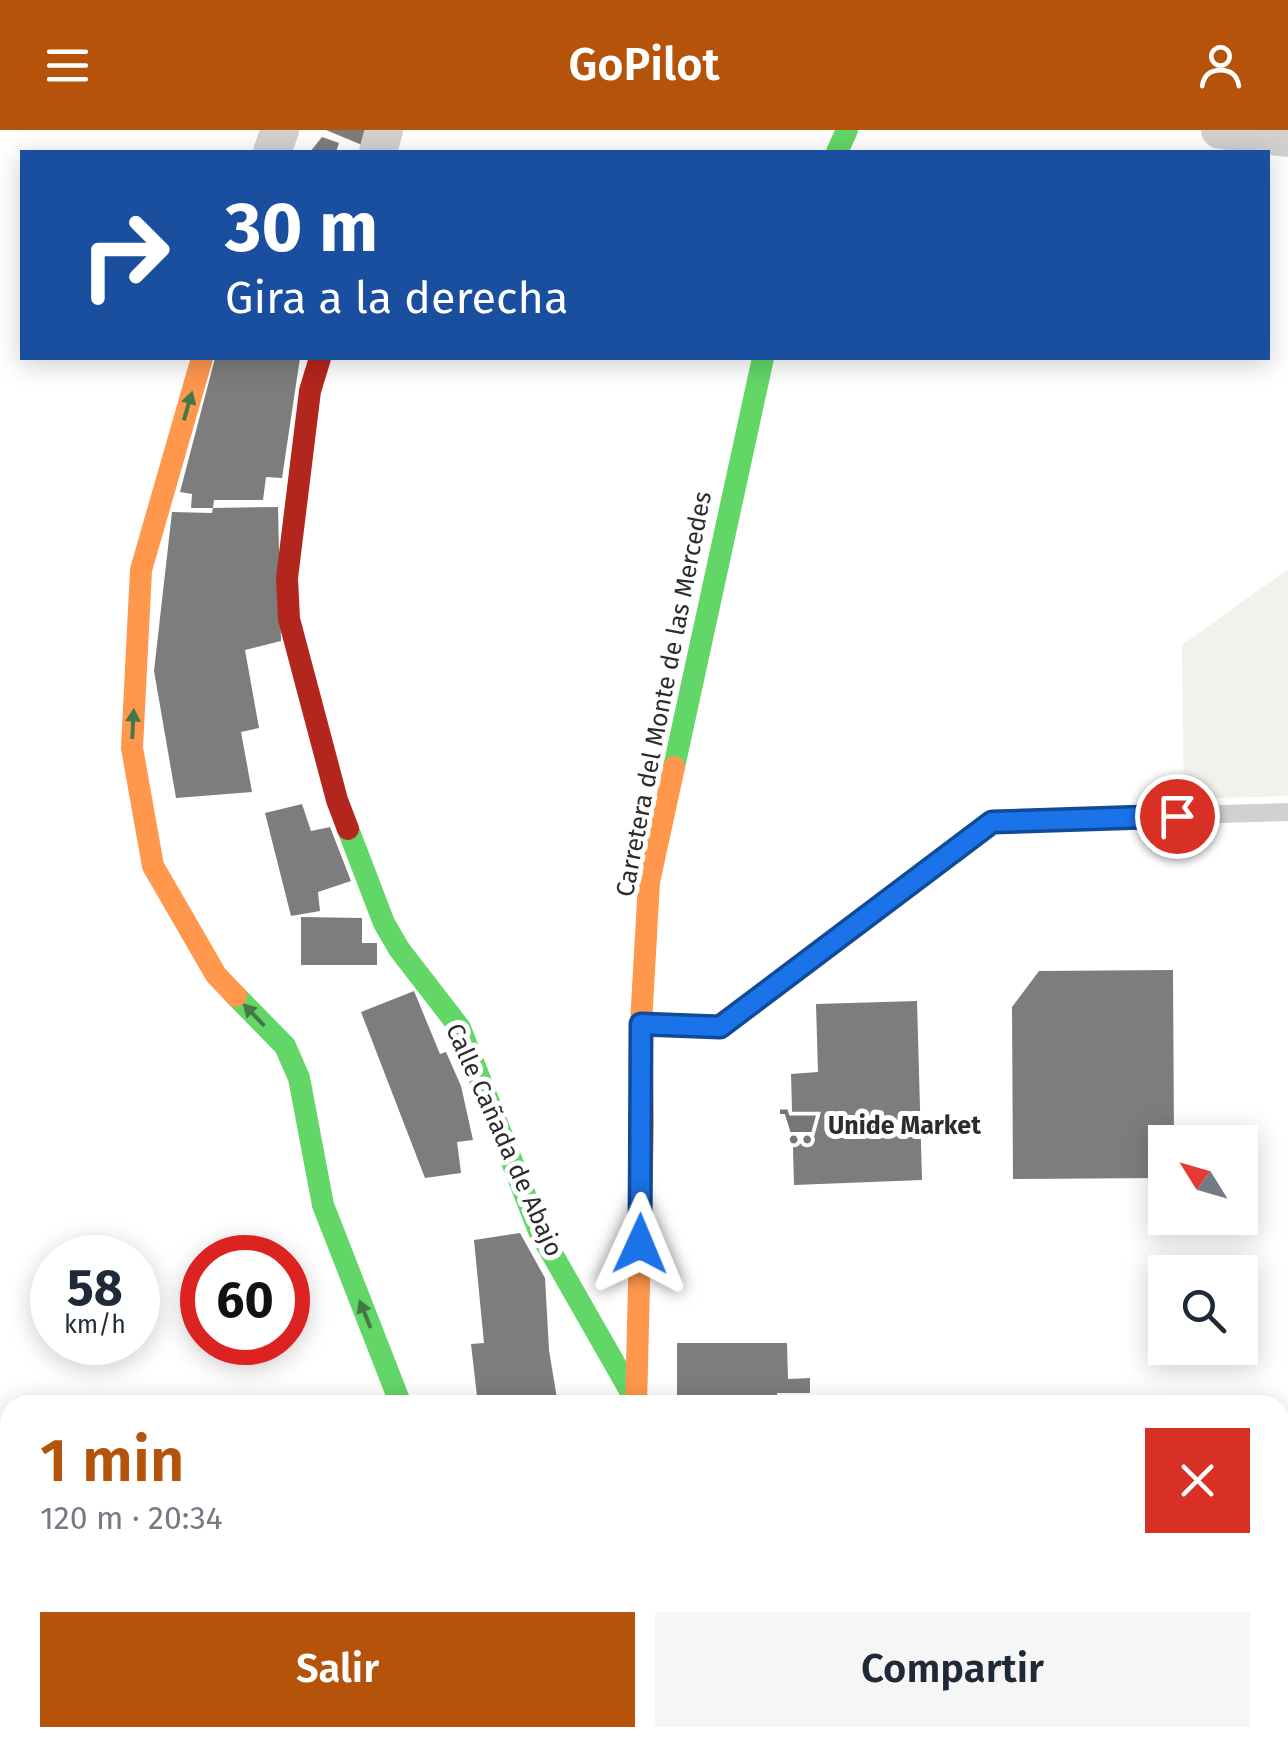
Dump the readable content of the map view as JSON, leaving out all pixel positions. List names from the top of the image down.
{
  "streets": {
    "street": ["Carretera del Monte de las Mercedes", "Calle Cañada de Abajo"]
  },
  "places": {
    "supermarket": ["Unide Market"]
  },
  "north": "top left",
  "page": {
    "header": "GoPilot",
    "turn": ["30 m", "Gira a la derecha"],
    "speed": "58 km/h",
    "limit": "60",
    "heading": ["1 min", "120 m · 20:34"],
    "buttons": ["Salir", "Compartir"]
  }
}
